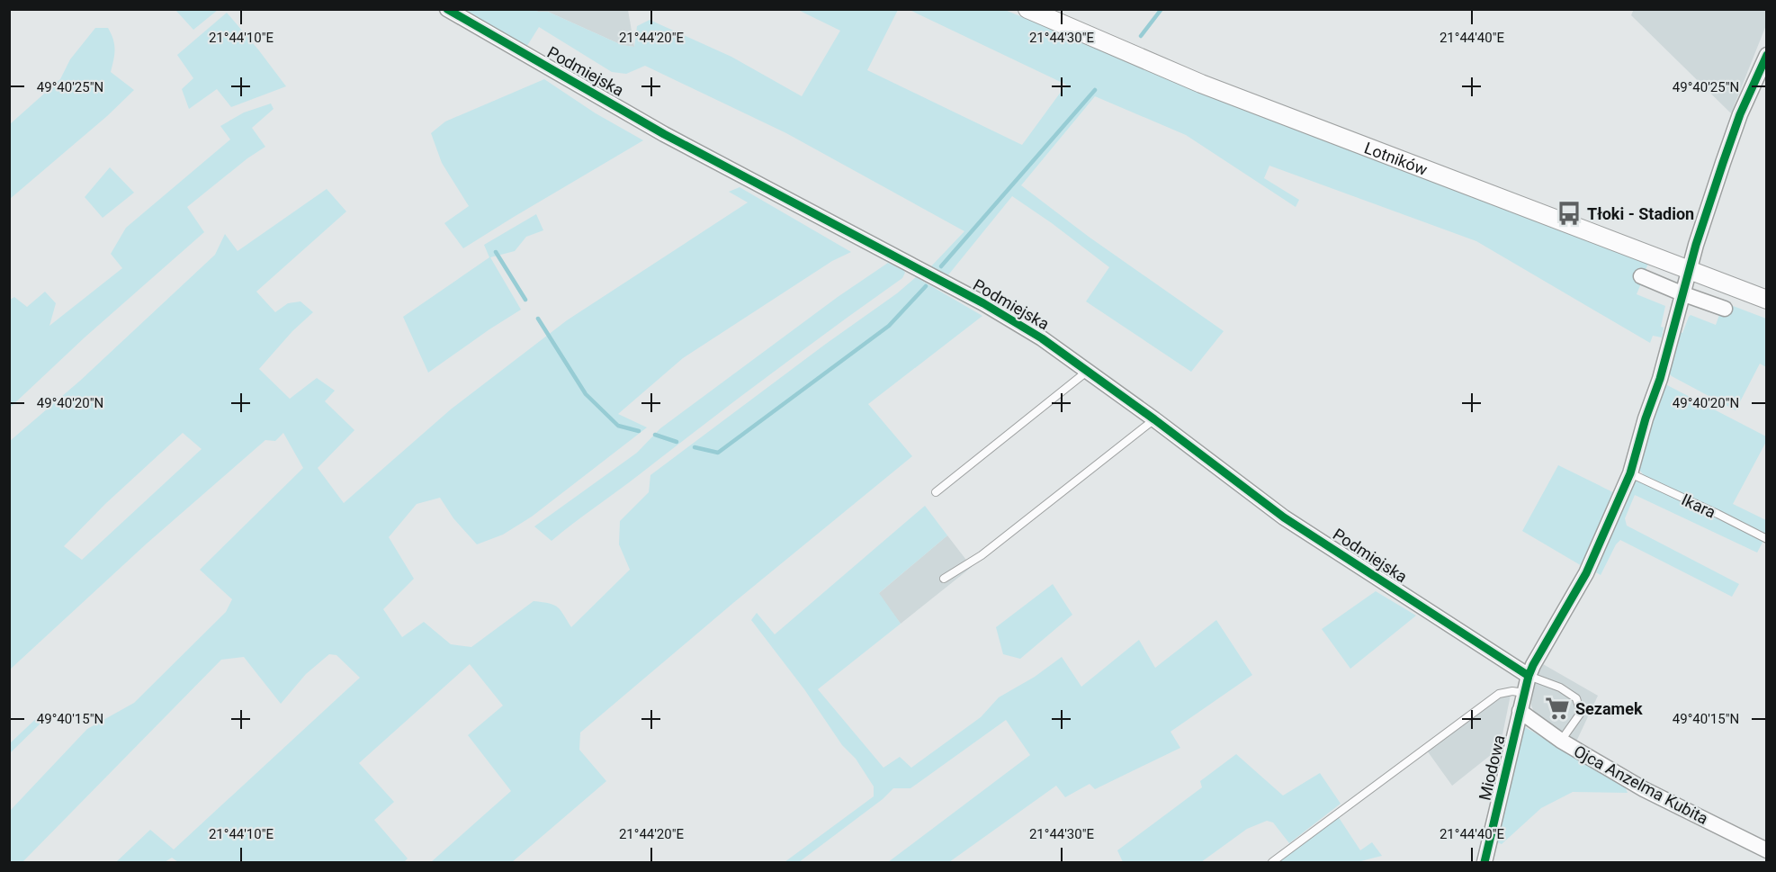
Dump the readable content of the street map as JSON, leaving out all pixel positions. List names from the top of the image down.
{
  "streets": {
    "street": [
      "Podmiejska",
      "Lotników",
      "Miodowa",
      "Ojca Anzelma Kubita"
    ],
    "lane": ["Ikara"]
  },
  "crossings": [
    ["Podmiejska", "Miodowa"],
    ["Lotników", "Miodowa"],
    ["Ikara", "Miodowa"],
    ["Miodowa", "Ojca Anzelma Kubita"]
  ],
  "places": {
    "bus stop": ["Tłoki - Stadion"],
    "supermarket": ["Sezamek"]
  },
  "coordinates": [
    "21°44'10\"E",
    "21°44'20\"E",
    "21°44'30\"E",
    "21°44'40\"E",
    "49°40'25\"N",
    "49°40'20\"N",
    "49°40'15\"N"
  ]
}
